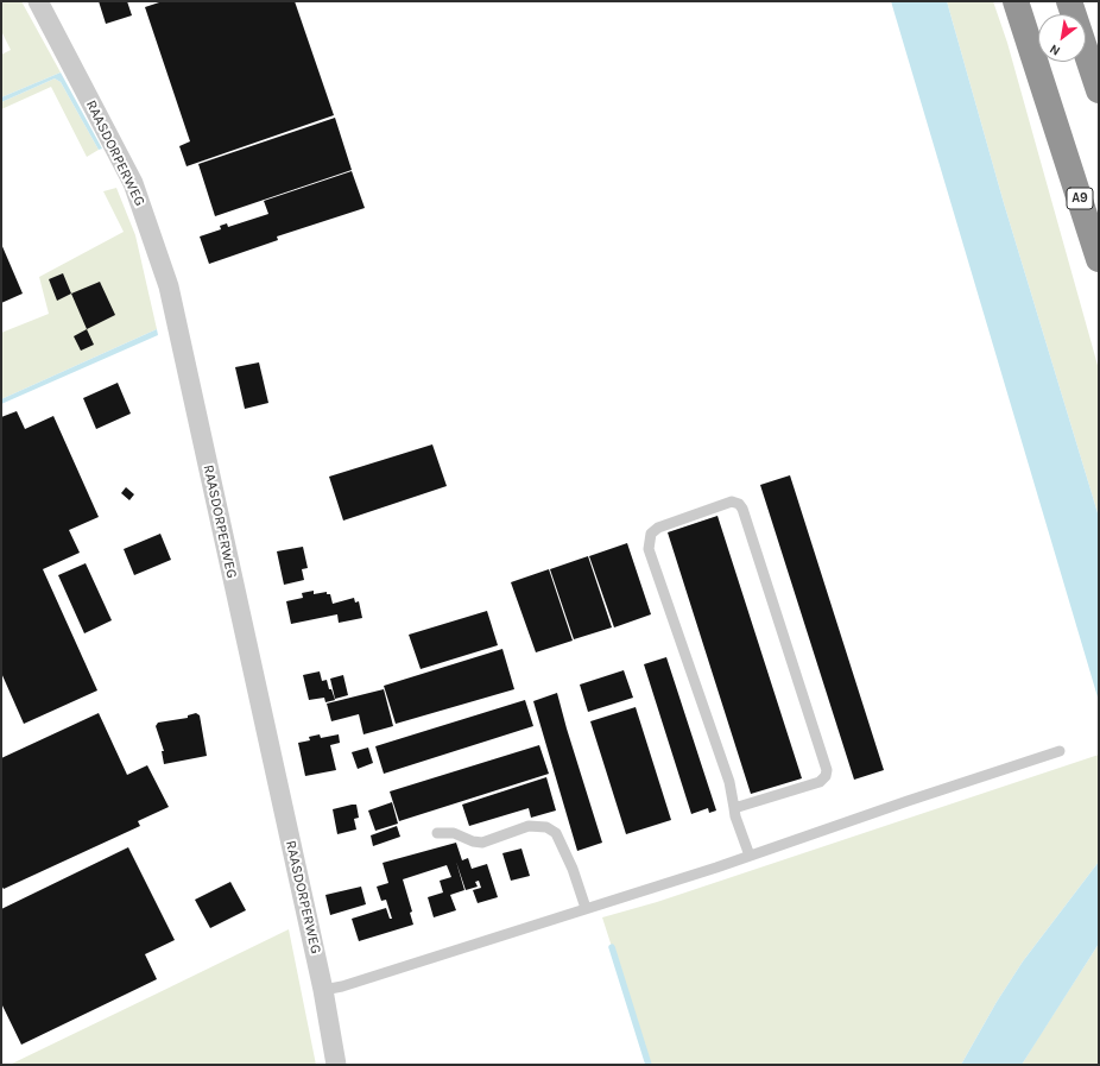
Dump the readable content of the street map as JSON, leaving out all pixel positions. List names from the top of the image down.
{
  "streets": {
    "highway": ["A9"],
    "street": ["RAASDORPERWEG"]
  },
  "north": "bottom left"
}
